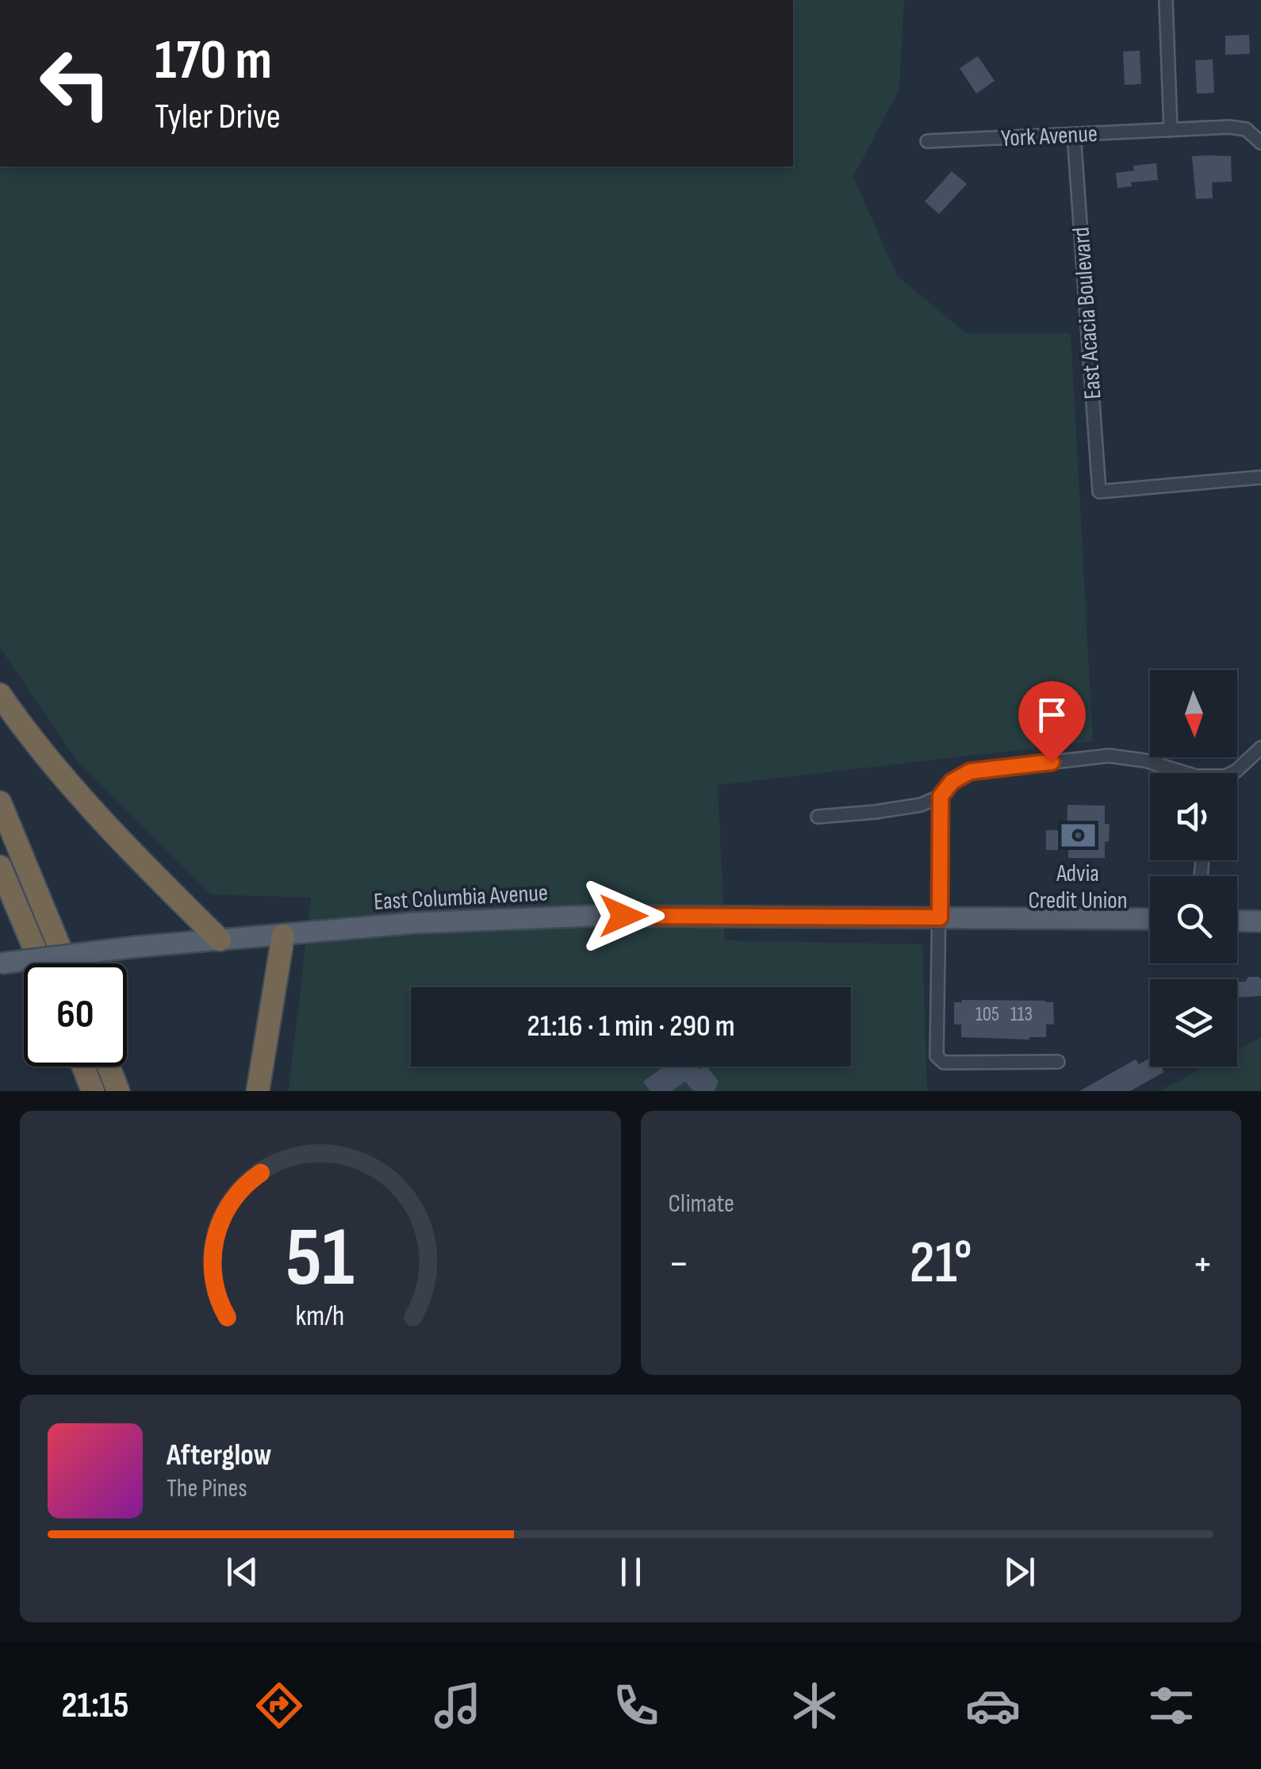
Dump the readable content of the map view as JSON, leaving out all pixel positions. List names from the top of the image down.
{
  "streets": {
    "main road": ["East Columbia Avenue"],
    "street": ["York Avenue", "East Acacia Boulevard"]
  },
  "crossings": [
    ["York Avenue", "East Acacia Boulevard"]
  ],
  "places": {
    "bank": ["Advia Credit Union"]
  },
  "house_numbers": ["105", "113"],
  "north": "bottom",
  "page": {
    "turn": ["170 m", "Tyler Drive"],
    "limit": "60",
    "trip": "21:16 · 1 min · 290 m",
    "tile": "Climate",
    "heat": ["−", "21°", "+"],
    "song": ["Afterglow", "The Pines"],
    "tabs": "21:15",
    "gauge": ["51", "km/h"]
  }
}
